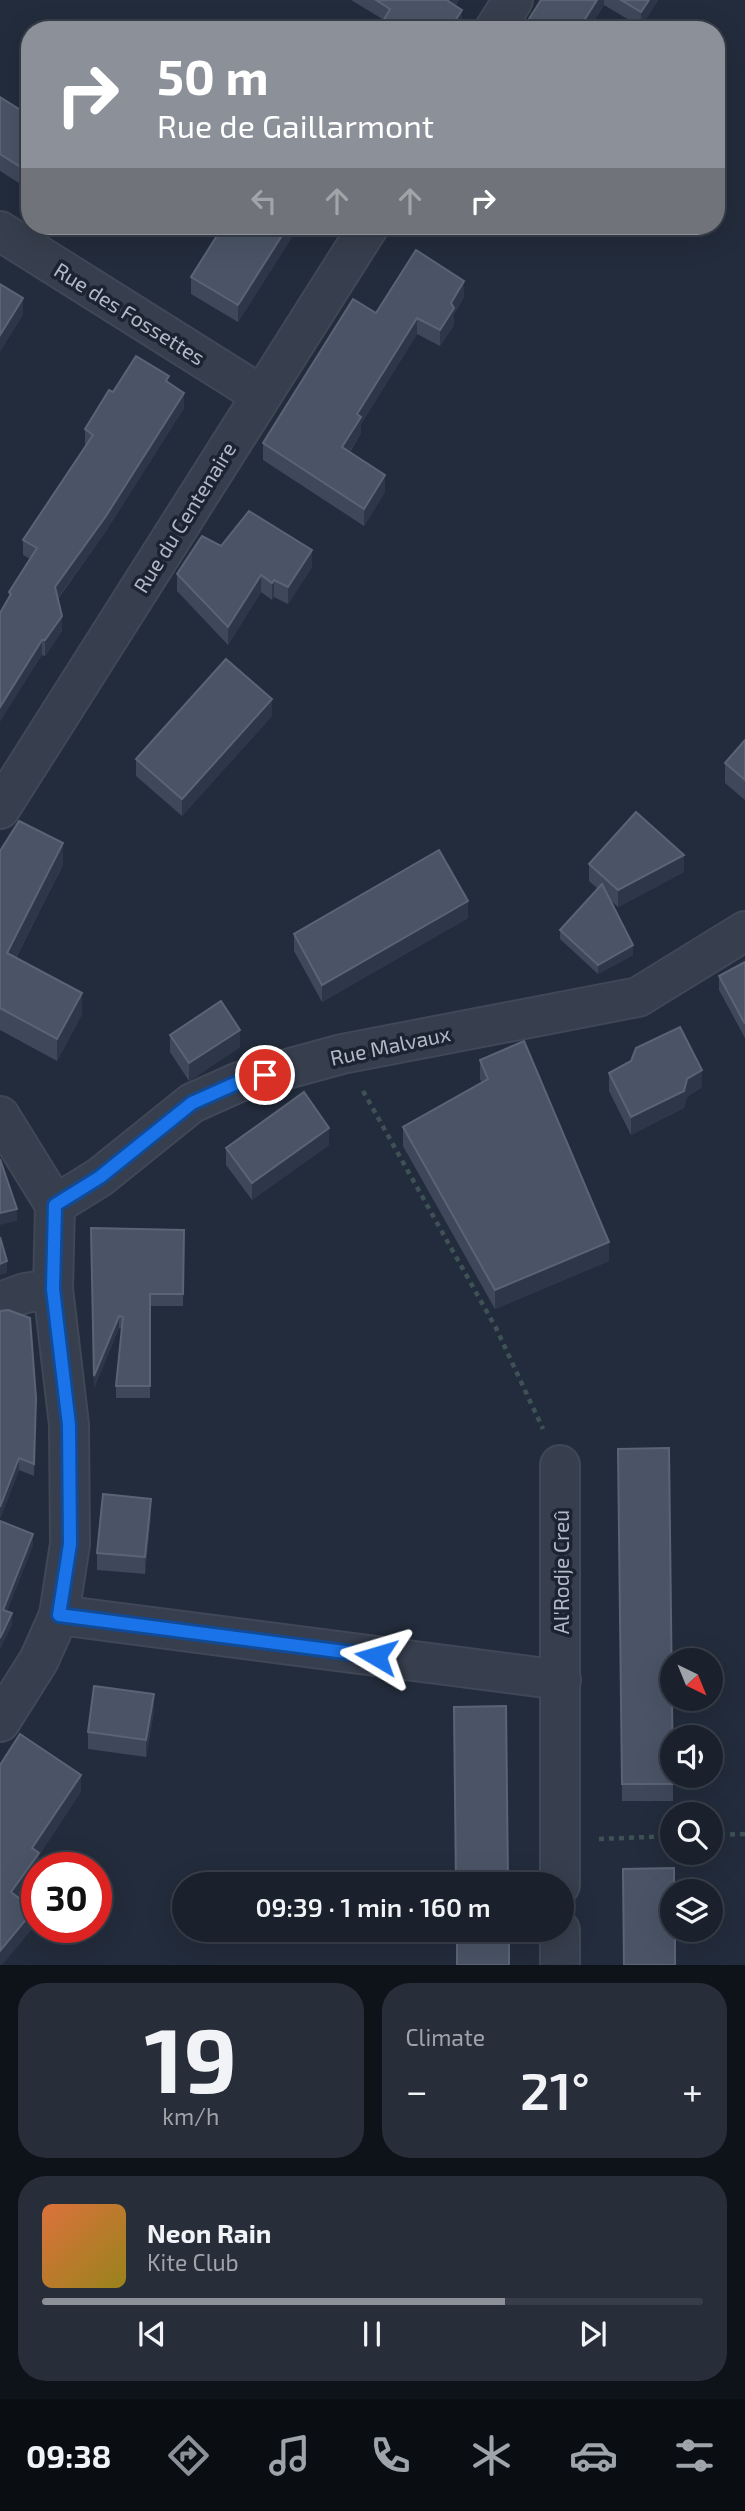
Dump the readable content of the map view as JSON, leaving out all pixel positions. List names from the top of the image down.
{
  "streets": {
    "street": [
      "Rue des Fossettes",
      "Rue du Centenaire",
      "Rue Malvaux",
      "Al'Rodje Creû"
    ]
  },
  "crossings": [
    ["Rue des Fossettes", "Rue du Centenaire"]
  ],
  "north": "bottom right",
  "page": {
    "turn": ["50 m", "Rue de Gaillarmont"],
    "limit": "30",
    "trip": "09:39 · 1 min · 160 m",
    "tile": [
      ["19", "km/h"],
      "Climate"
    ],
    "heat": ["−", "21°", "+"],
    "song": ["Neon Rain", "Kite Club"],
    "tabs": "09:38"
  }
}
